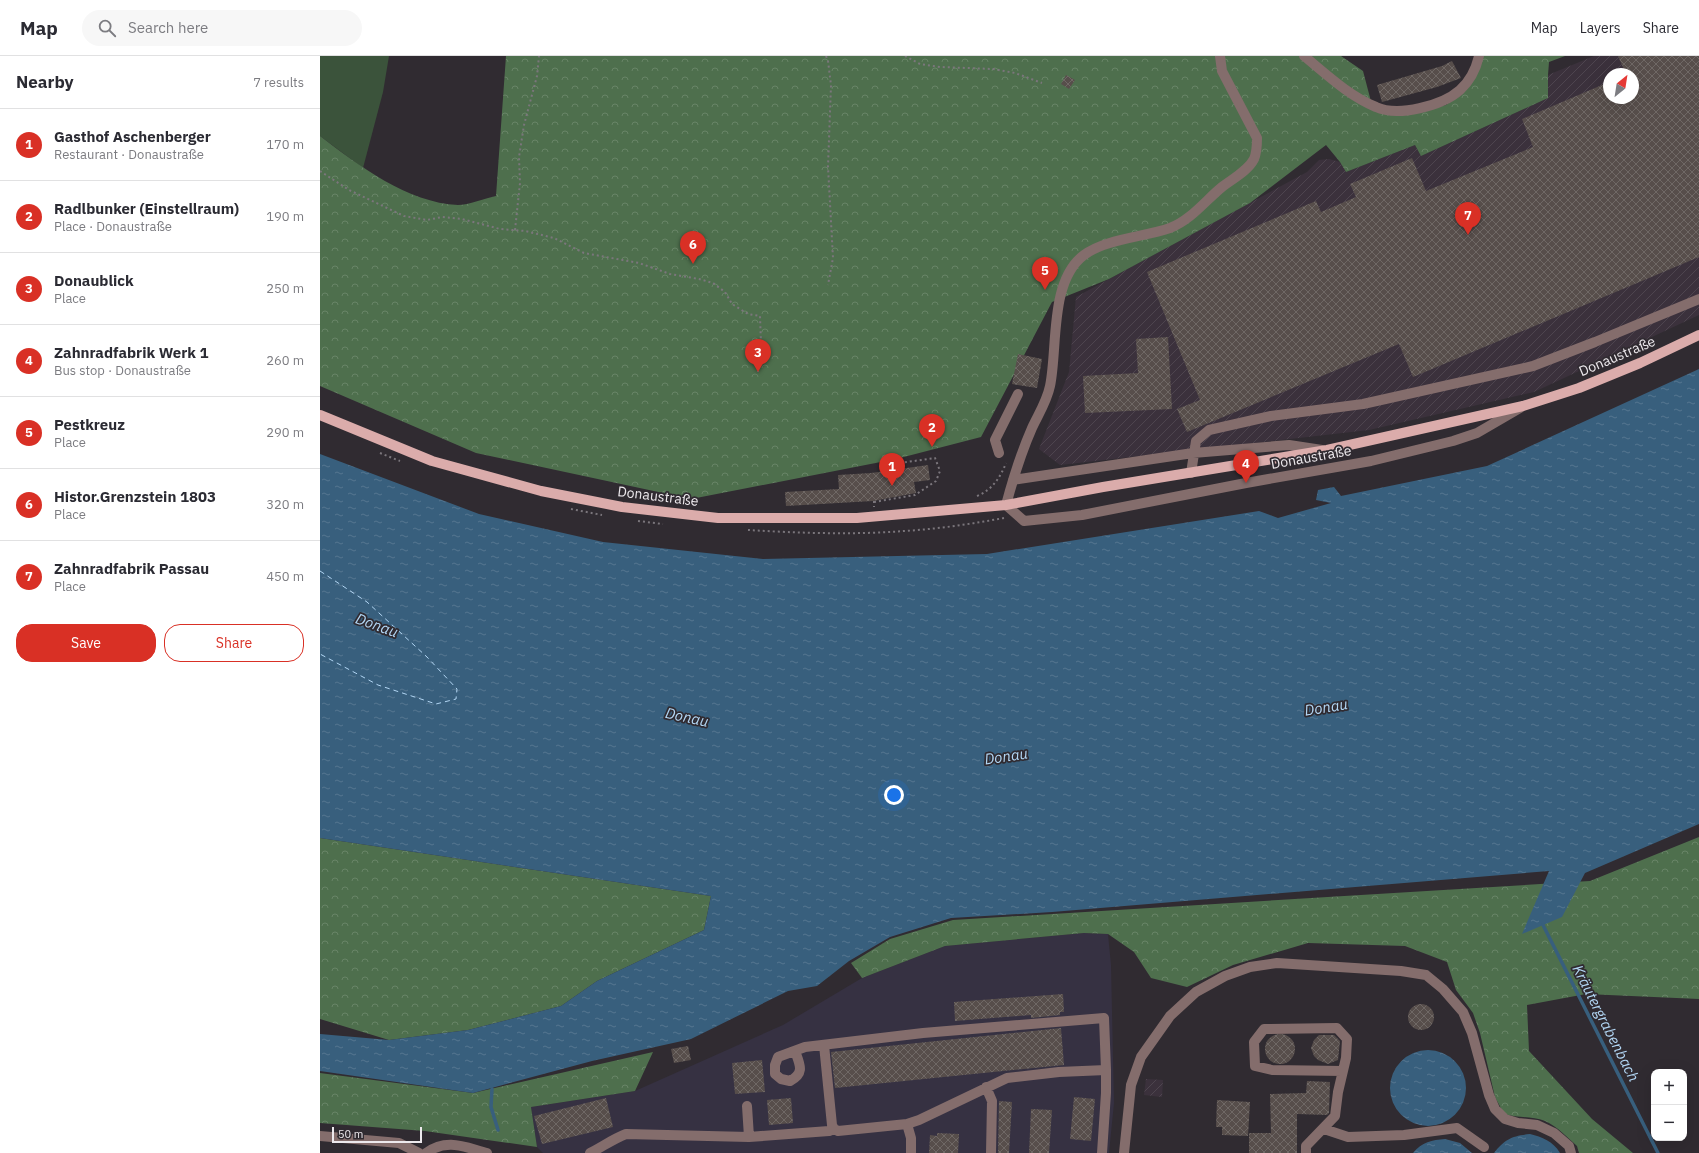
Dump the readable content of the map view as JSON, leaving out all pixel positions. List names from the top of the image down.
{
  "streets": {
    "main road": ["Donaustraße"]
  },
  "water": ["Donau", "Kräutergrabenbach"],
  "scale_bar": "50 m",
  "north": "top right",
  "page": {
    "header": "Map",
    "search": "Search here",
    "nav": ["Map", "Layers", "Share"],
    "heading": ["Nearby", "7 results"],
    "list": [
      {
        "mark": "1",
        "name": "Gasthof Aschenberger",
        "note": "Restaurant · Donaustraße",
        "value": "170 m"
      },
      {
        "mark": "2",
        "name": "Radlbunker (Einstellraum)",
        "note": "Place · Donaustraße",
        "value": "190 m"
      },
      {
        "mark": "3",
        "name": "Donaublick",
        "note": "Place",
        "value": "250 m"
      },
      {
        "mark": "4",
        "name": "Zahnradfabrik Werk 1",
        "note": "Bus stop · Donaustraße",
        "value": "260 m"
      },
      {
        "mark": "5",
        "name": "Pestkreuz",
        "note": "Place",
        "value": "290 m"
      },
      {
        "mark": "6",
        "name": "Histor.Grenzstein 1803",
        "note": "Place",
        "value": "320 m"
      },
      {
        "mark": "7",
        "name": "Zahnradfabrik Passau",
        "note": "Place",
        "value": "450 m"
      }
    ],
    "pins": [
      "7",
      "6",
      "5",
      "3",
      "2",
      "4",
      "1"
    ],
    "buttons": ["Save", "Share"],
    "map_buttons": ["+", "−"],
    "scale": "50 m"
  }
}
